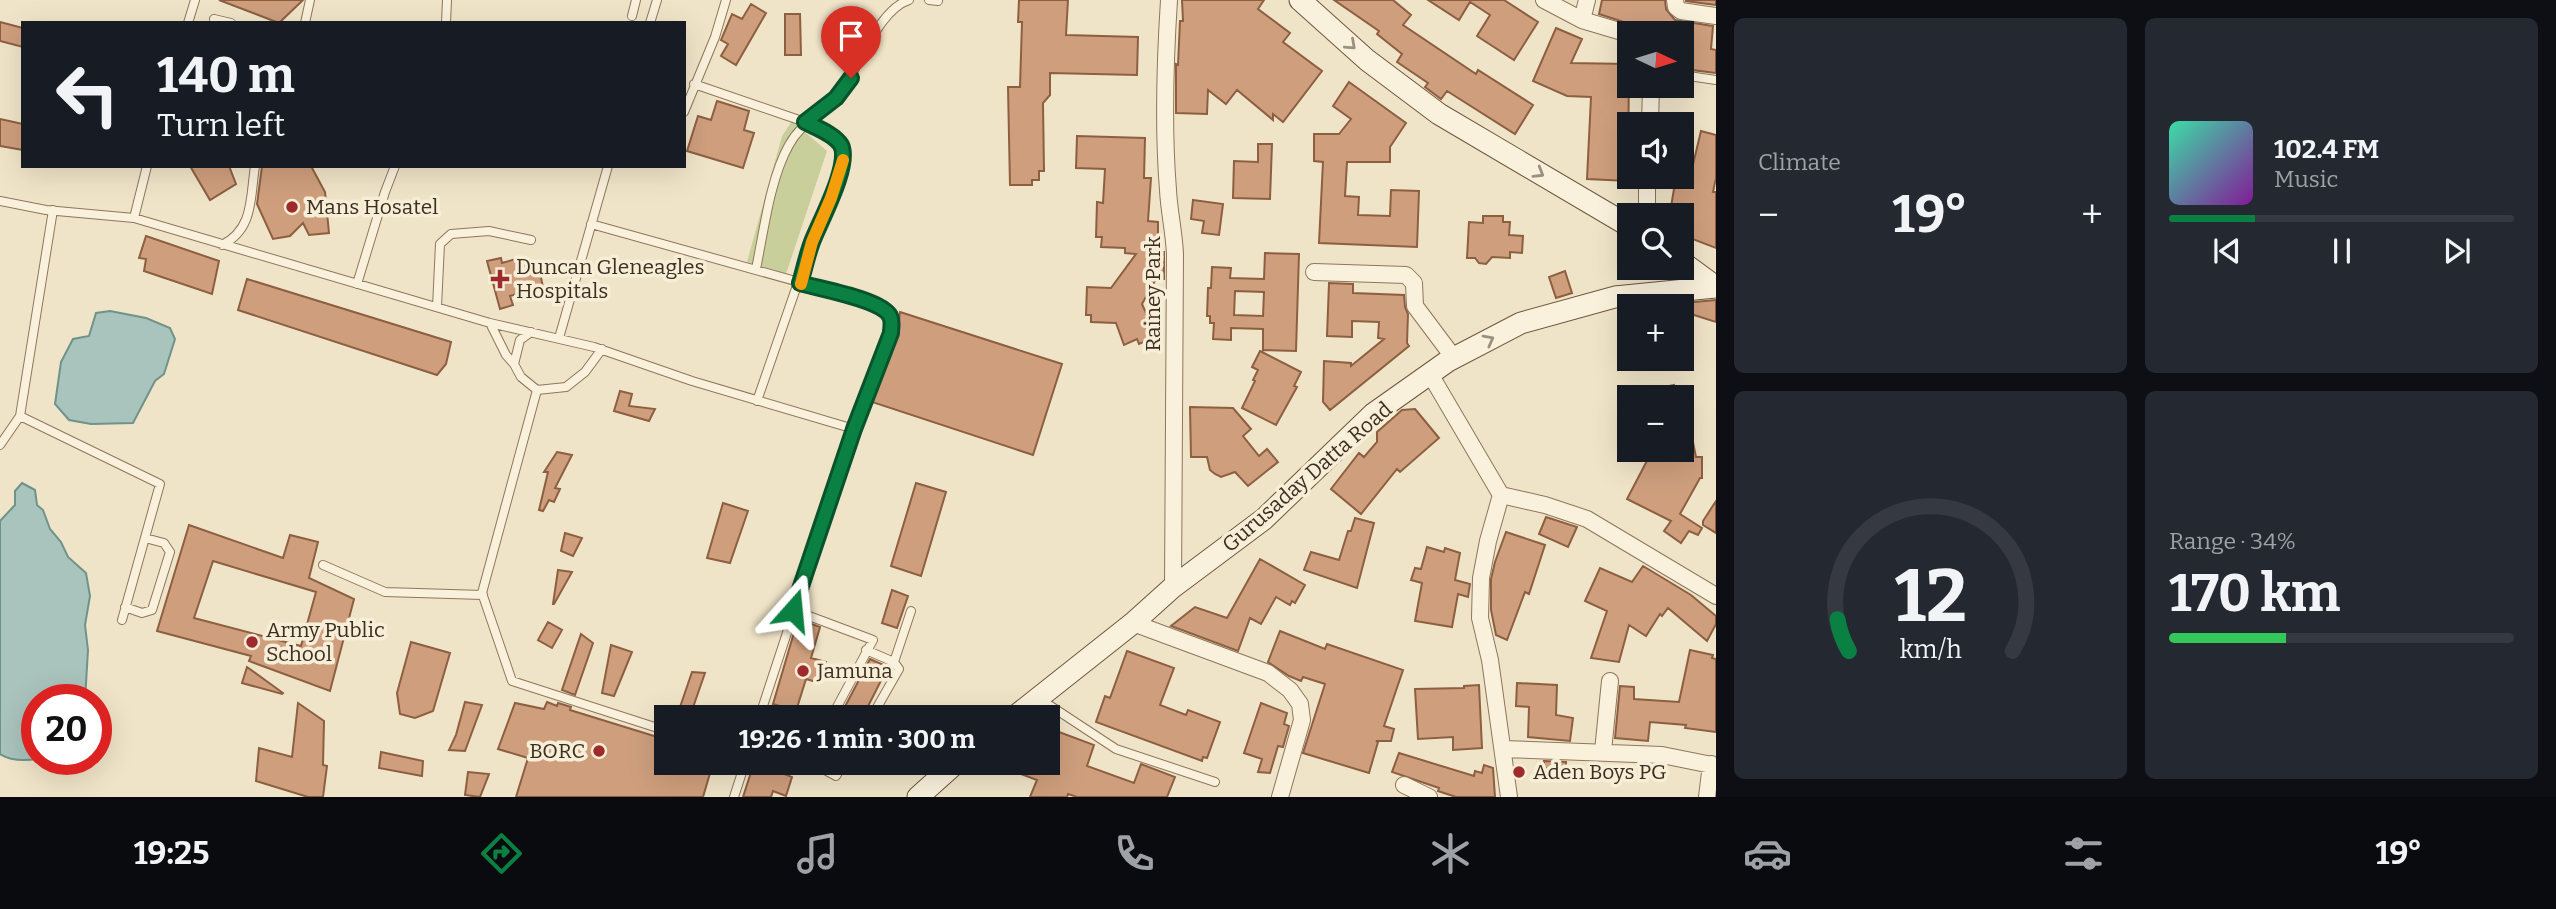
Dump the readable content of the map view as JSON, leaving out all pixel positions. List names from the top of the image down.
{
  "streets": {
    "street": ["Rainey Park", "Gurusaday Datta Road"]
  },
  "crossings": [
    ["Rainey Park", "Gurusaday Datta Road"]
  ],
  "places": {
    "other": [
      "Mans Hosatel",
      "Army Public School",
      "Jamuna",
      "BORC",
      "Aden Boys PG"
    ],
    "health": ["Duncan Gleneagles Hospitals"]
  },
  "north": "right",
  "page": {
    "tile": [
      "Climate",
      ["Range · 34%", "170 km"]
    ],
    "map_buttons": ["+", "−"],
    "turn": ["140 m", "Turn left"],
    "song": ["102.4 FM", "Music"],
    "heat": ["−", "19°", "+"],
    "limit": "20",
    "trip": "19:26 · 1 min · 300 m",
    "tabs": ["19:25", "19°"],
    "gauge": ["12", "km/h"]
  }
}
